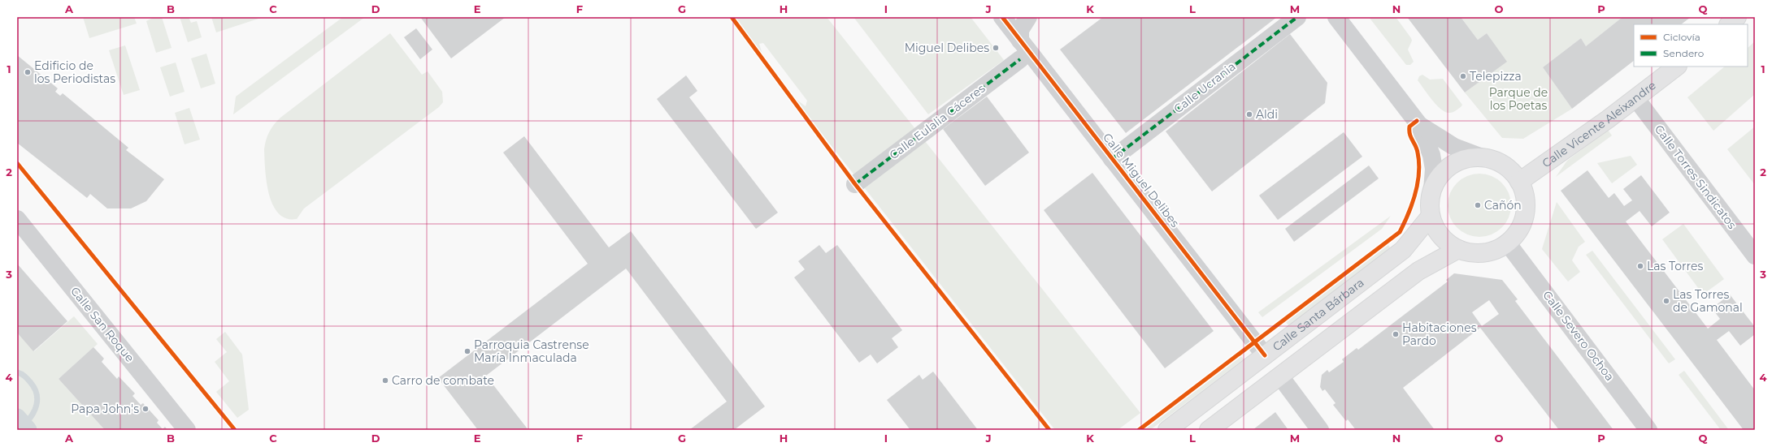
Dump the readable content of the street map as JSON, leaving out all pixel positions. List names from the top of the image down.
{
  "streets": {
    "main road": ["Calle Vicente Aleixandre", "Calle Santa Bárbara"],
    "street": [
      "Calle Ucrania",
      "Calle Eulalia Cáceres",
      "Calle Torres Sindicatos",
      "Calle Miguel Delibes",
      "Calle San Roque",
      "Calle Severo Ochoa"
    ]
  },
  "crossings": [
    ["Calle Ucrania", "Calle Miguel Delibes"],
    ["Calle Vicente Aleixandre", "Calle Torres Sindicatos"],
    ["Calle Vicente Aleixandre", "Calle Santa Bárbara"],
    ["Calle Vicente Aleixandre", "Calle Severo Ochoa"],
    ["Calle Miguel Delibes", "Calle Santa Bárbara"],
    ["Calle Santa Bárbara", "Calle Severo Ochoa"]
  ],
  "parks": ["Parque de los Poetas"],
  "places": [
    "Miguel Delibes",
    "Edificio de los Periodistas",
    "Telepizza",
    "Aldi",
    "Cañón",
    "Las Torres",
    "Las Torres de Gamonal",
    "Habitaciones Pardo",
    "Parroquia Castrense María Inmaculada",
    "Carro de combate",
    "Papa John's"
  ],
  "legend": ["Ciclovía", "Sendero"],
  "grid": {
    "columns": [
      "A",
      "B",
      "C",
      "D",
      "E",
      "F",
      "G",
      "H",
      "I",
      "J",
      "K",
      "L",
      "M",
      "N",
      "O",
      "P",
      "Q"
    ],
    "rows": [
      "1",
      "2",
      "3",
      "4"
    ]
  }
}
